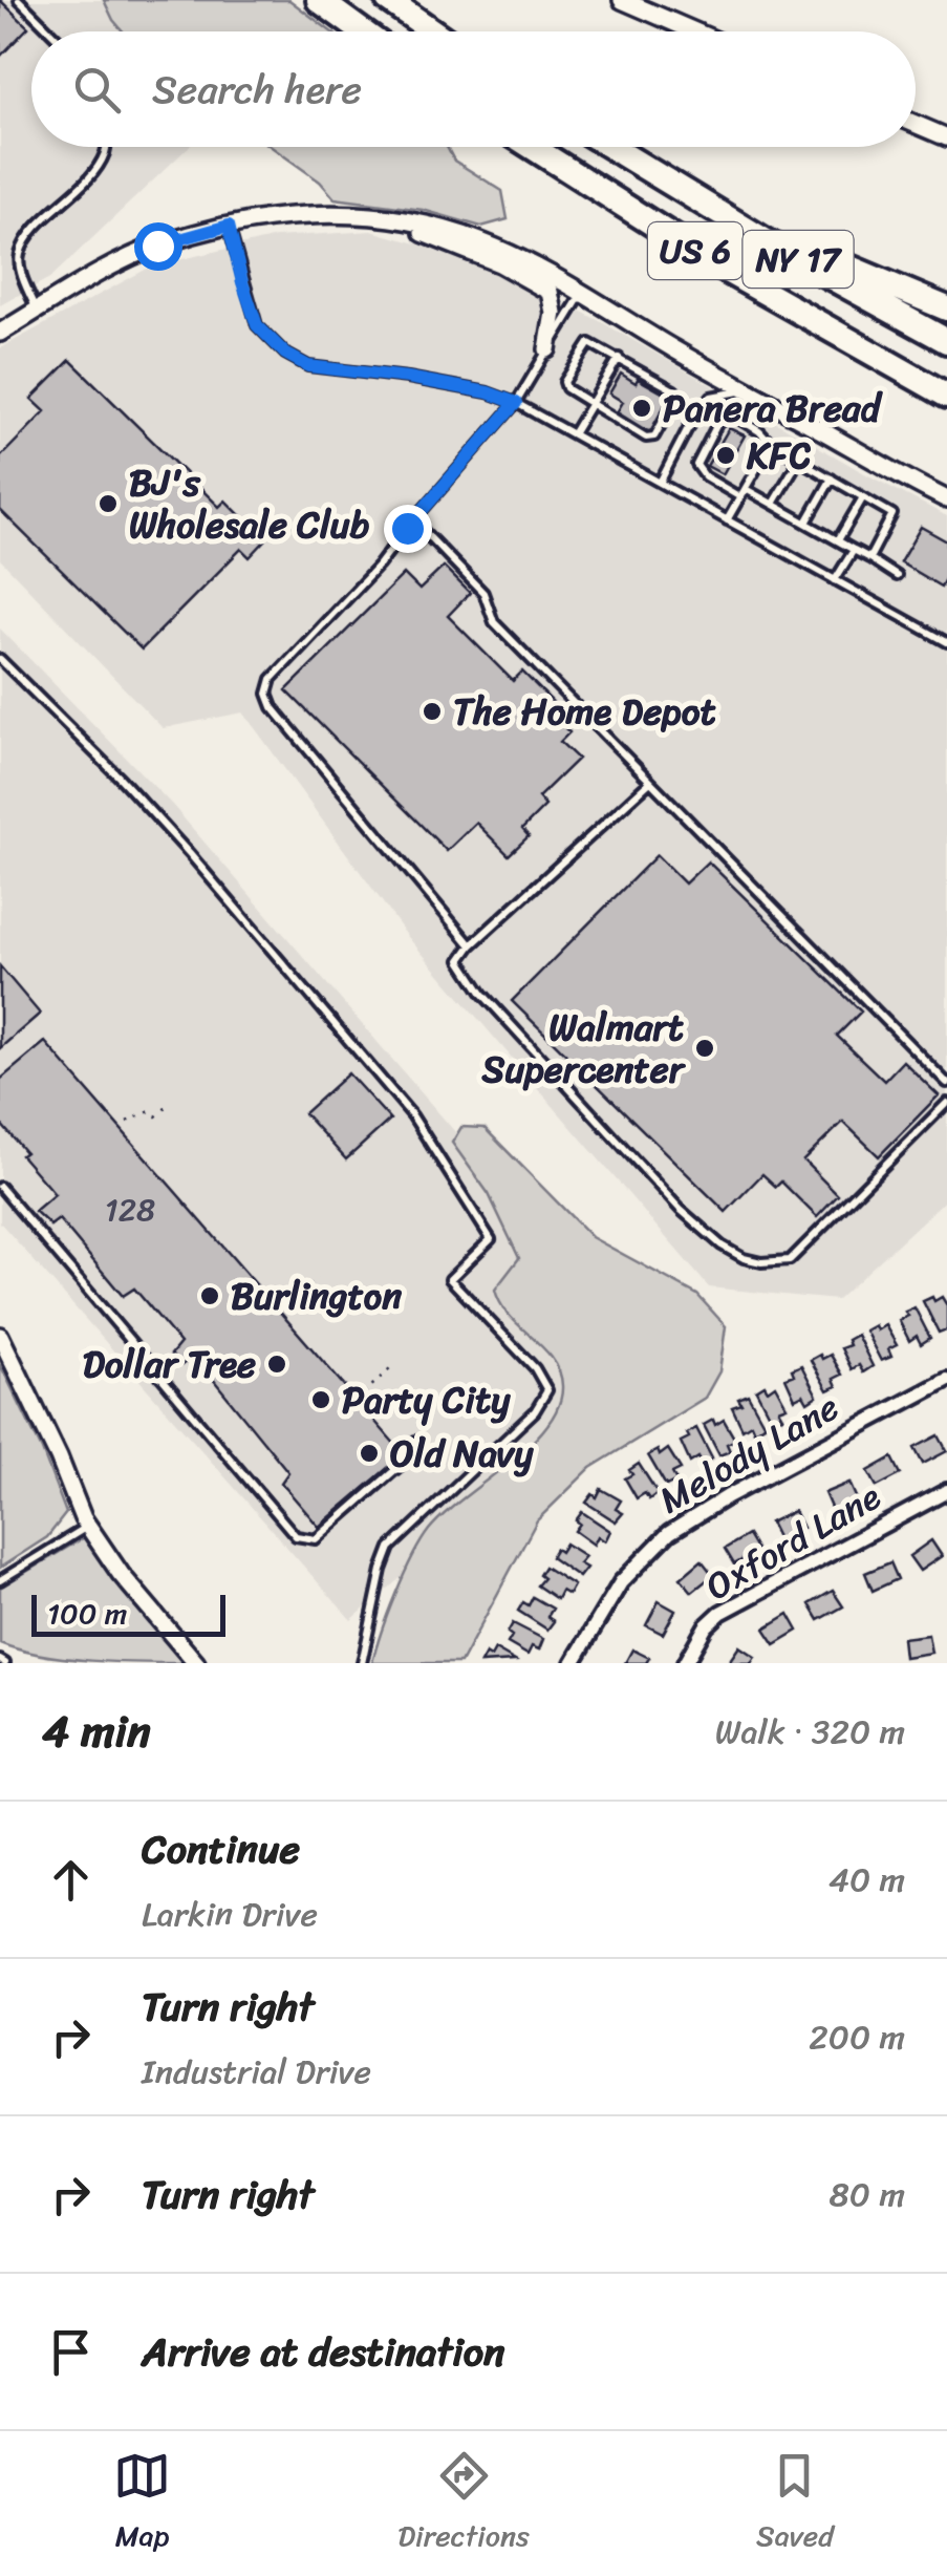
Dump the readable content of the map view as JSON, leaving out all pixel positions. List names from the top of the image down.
{
  "streets": {
    "highway": ["US 6", "NY 17"],
    "street": ["Melody Lane", "Oxford Lane"]
  },
  "crossings": [
    ["US 6", "NY 17"]
  ],
  "places": [
    "Panera Bread",
    "KFC",
    "BJ's Wholesale Club",
    "The Home Depot",
    "Walmart Supercenter",
    "Burlington",
    "Dollar Tree",
    "Party City",
    "Old Navy"
  ],
  "house_numbers": ["128"],
  "scale_bar": "100 m",
  "page": {
    "search": "Search here",
    "scale": "100 m",
    "heading": ["4 min", "Walk · 320 m"],
    "list": [
      ["Continue", "Larkin Drive", "40 m"],
      ["Turn right", "Industrial Drive", "200 m"],
      ["Turn right", "80 m"],
      "Arrive at destination"
    ],
    "nav": ["Map", "Directions", "Saved"]
  }
}
